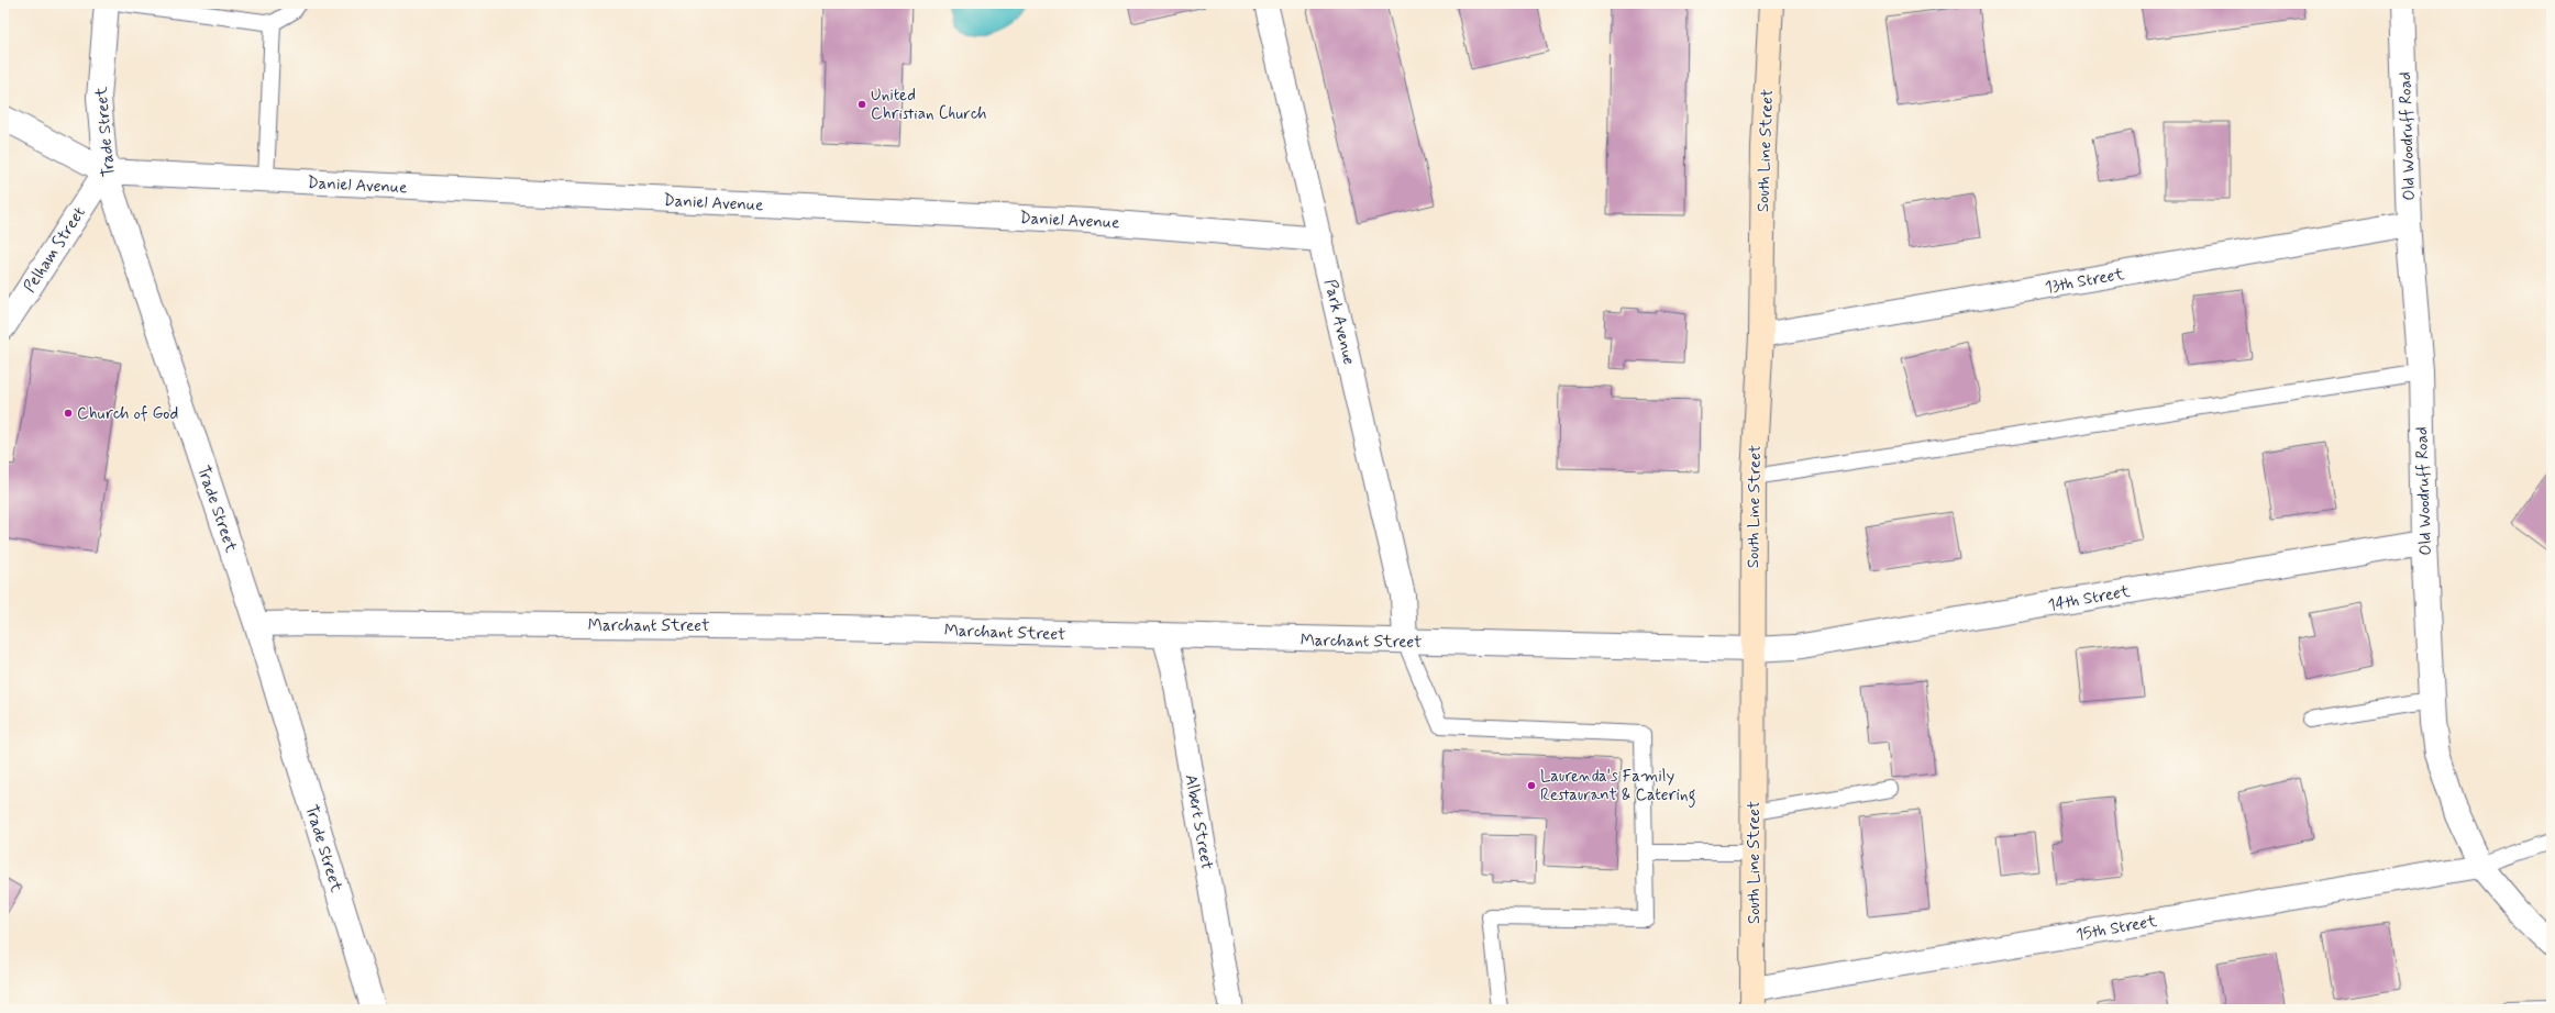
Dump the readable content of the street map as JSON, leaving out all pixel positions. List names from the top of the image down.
{
  "streets": {
    "main road": ["South Line Street"],
    "street": [
      "Trade Street",
      "Old Woodruff Road",
      "Daniel Avenue",
      "Pelham Street",
      "13th Street",
      "Park Avenue",
      "14th Street",
      "Marchant Street",
      "Albert Street",
      "15th Street"
    ]
  },
  "crossings": [
    ["Trade Street", "Daniel Avenue"],
    ["Trade Street", "Pelham Street"],
    ["Trade Street", "Marchant Street"],
    ["Old Woodruff Road", "13th Street"],
    ["Old Woodruff Road", "14th Street"],
    ["Old Woodruff Road", "15th Street"],
    ["South Line Street", "13th Street"],
    ["South Line Street", "14th Street"],
    ["South Line Street", "Marchant Street"],
    ["South Line Street", "15th Street"],
    ["Daniel Avenue", "Pelham Street"],
    ["Daniel Avenue", "Park Avenue"],
    ["Park Avenue", "Marchant Street"],
    ["14th Street", "Marchant Street"],
    ["Marchant Street", "Albert Street"]
  ],
  "places": ["United Christian Church", "Church of God", "Laurenda's Family Restaurant & Catering"]
}
